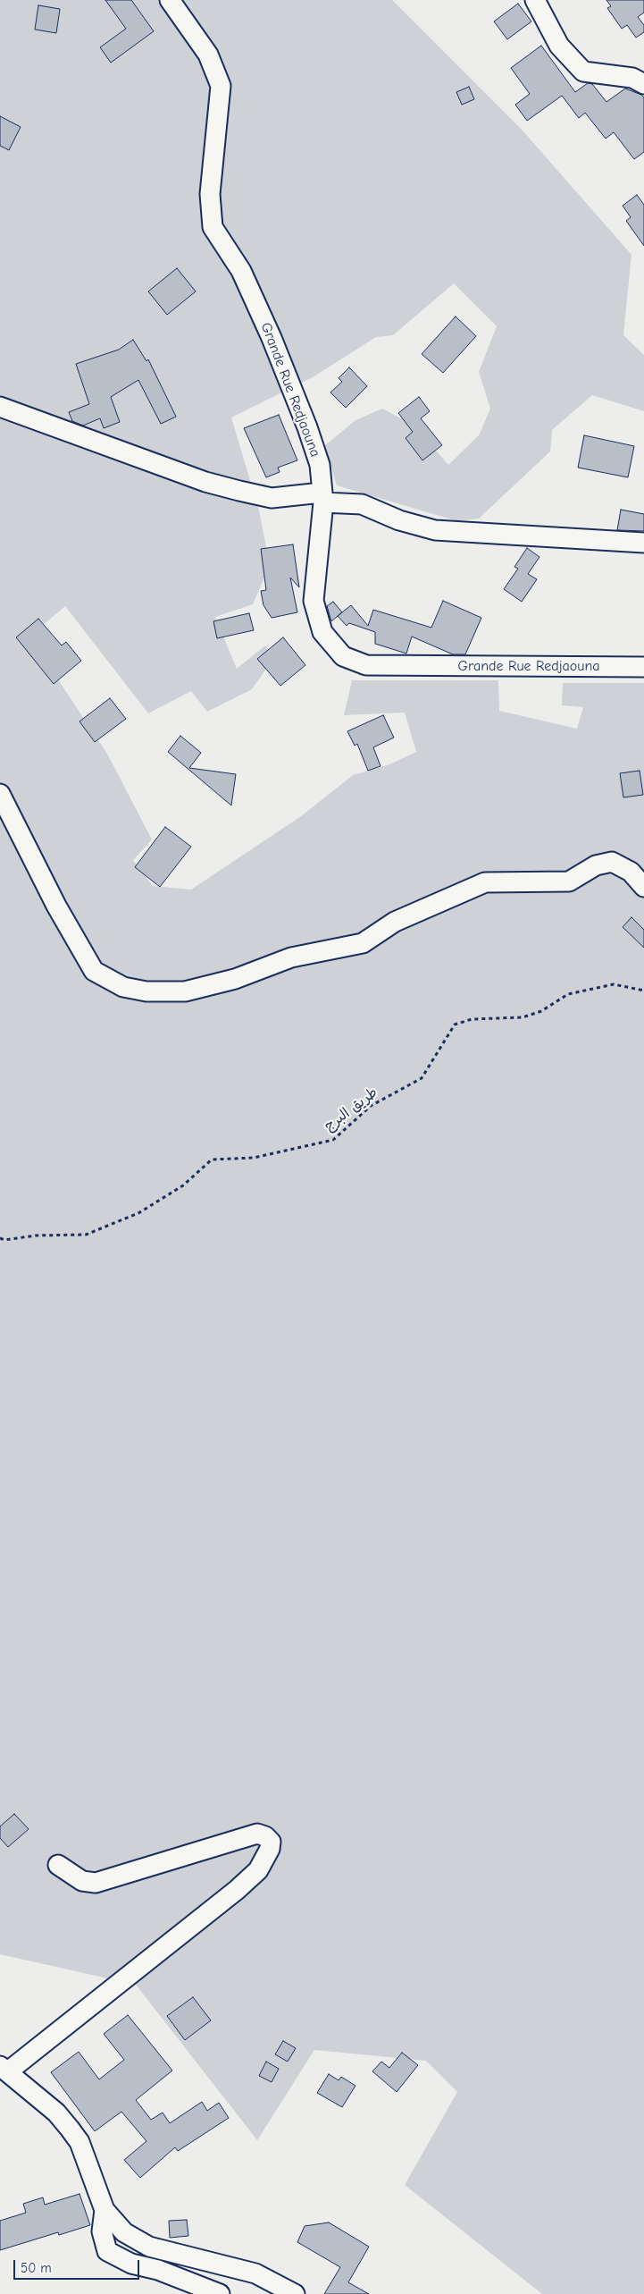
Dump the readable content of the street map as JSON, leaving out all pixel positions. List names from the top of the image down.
{
  "streets": {
    "street": ["Grande Rue Redjaouna"],
    "path": ["طريق البرج"]
  },
  "scale_bar": "50 m"
}
